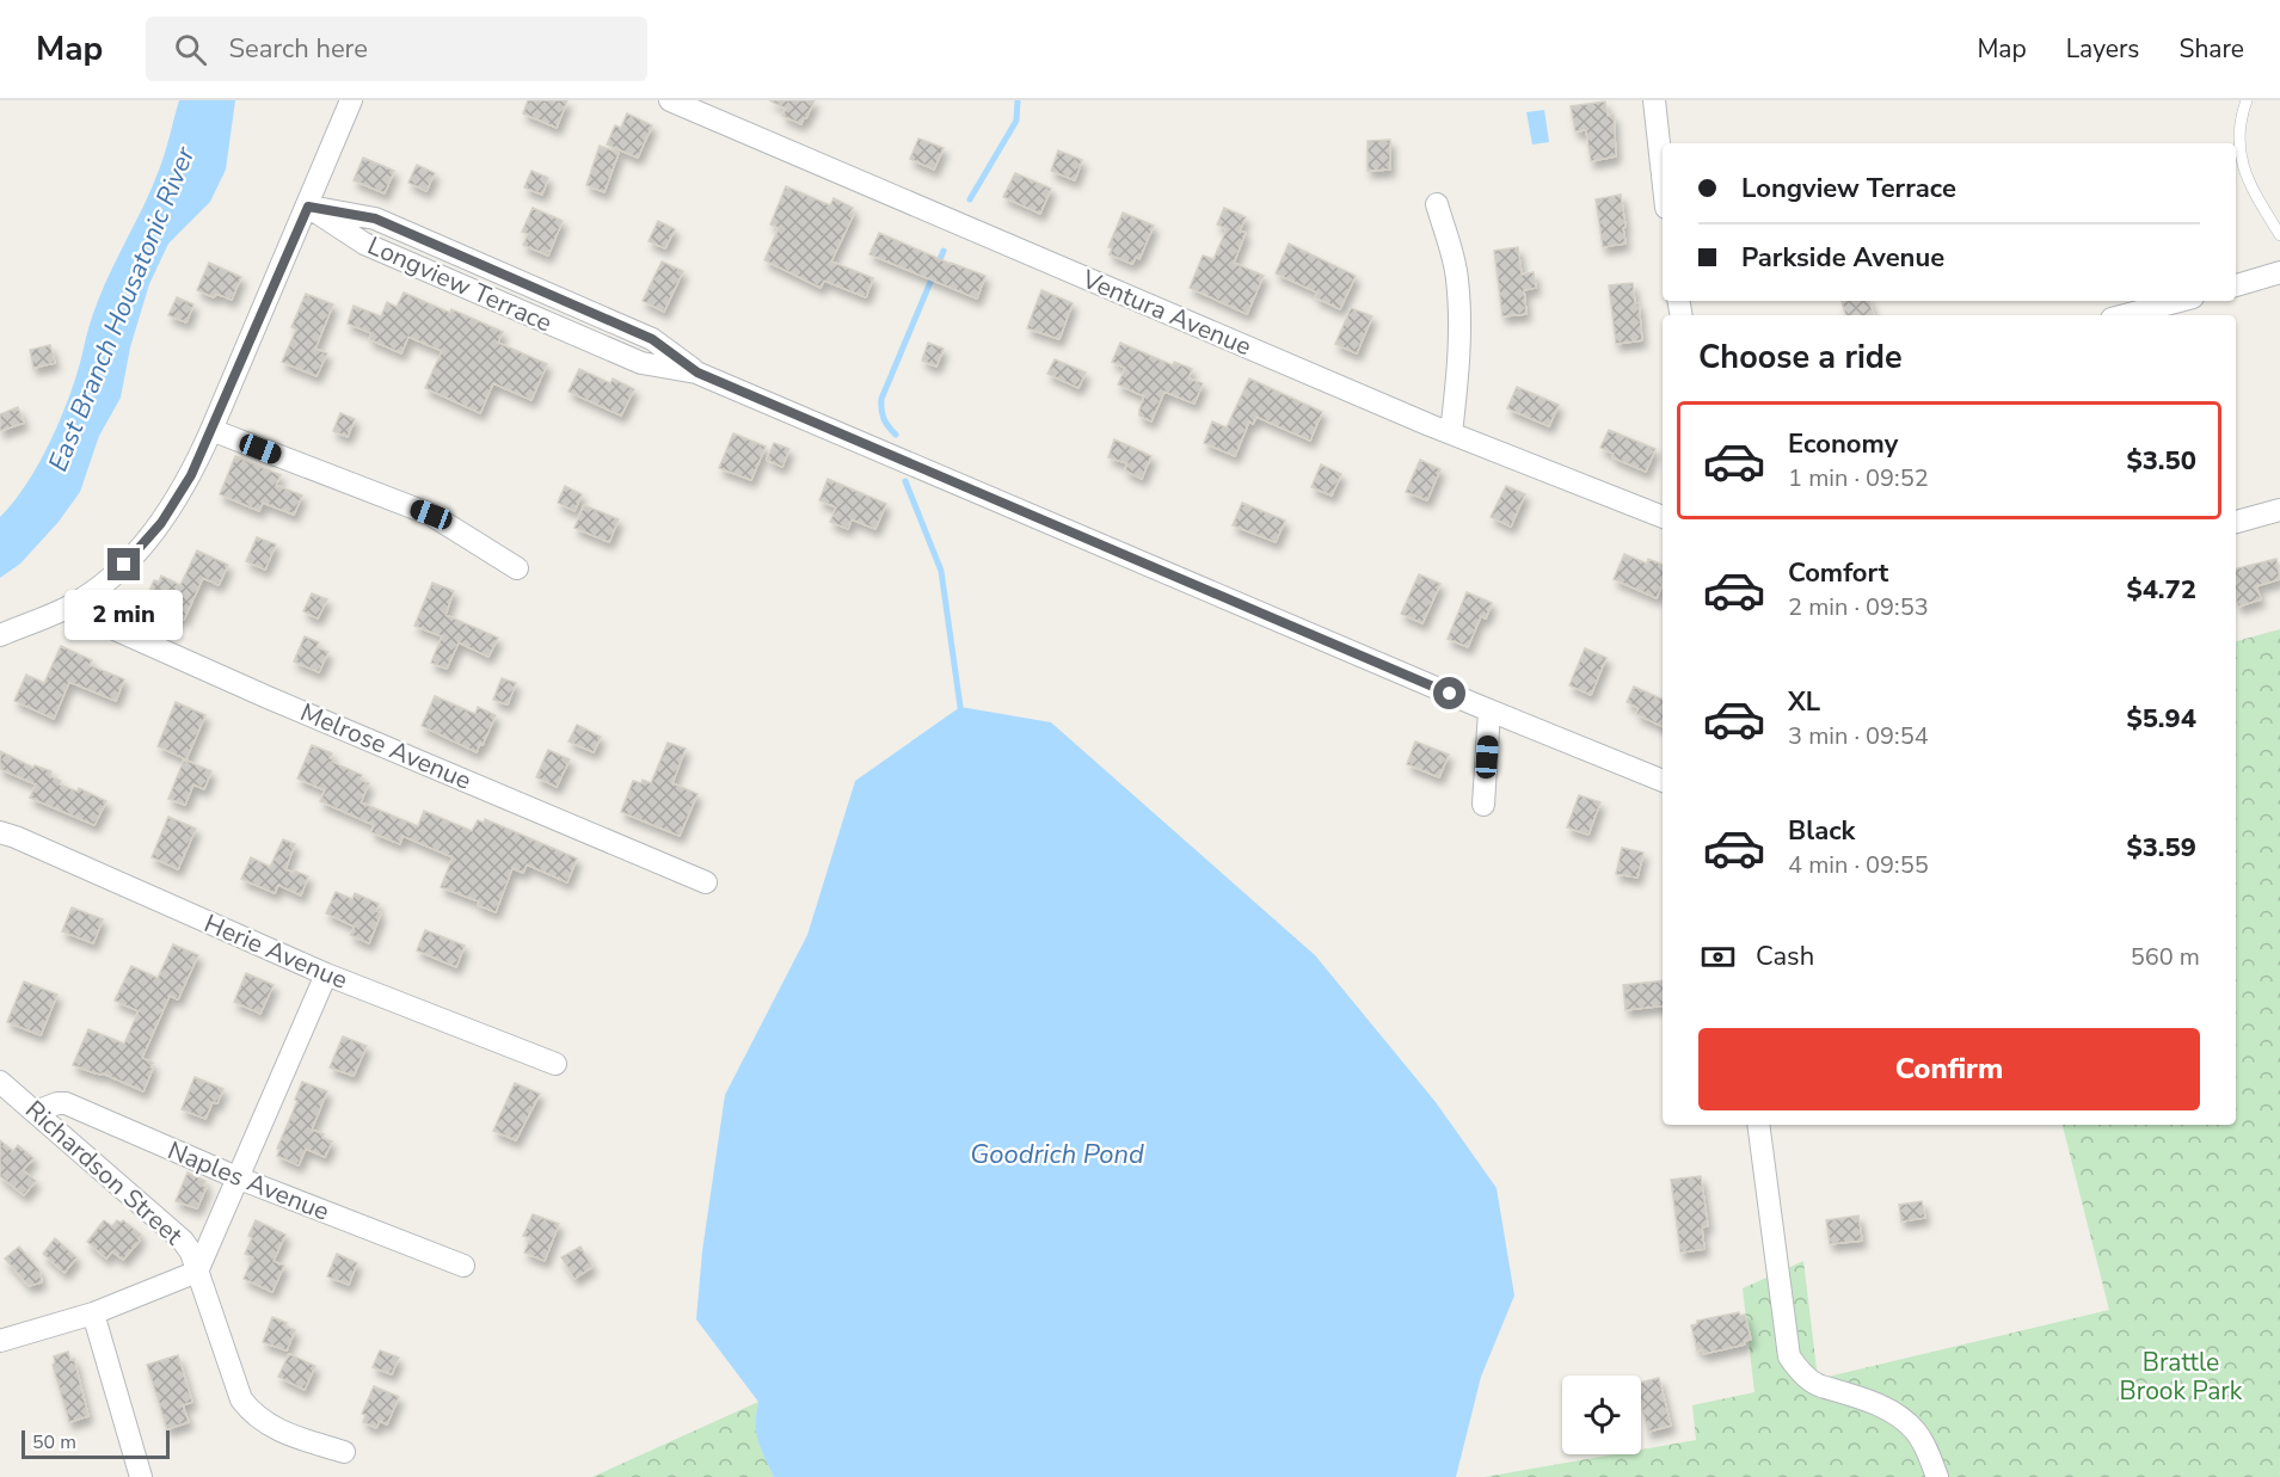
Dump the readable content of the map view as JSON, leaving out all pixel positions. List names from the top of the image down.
{
  "streets": {
    "street": [
      "Longview Terrace",
      "Ventura Avenue",
      "Melrose Avenue",
      "Herie Avenue",
      "Richardson Street",
      "Naples Avenue"
    ]
  },
  "crossings": [
    ["Richardson Street", "Naples Avenue"]
  ],
  "water": ["East Branch Housatonic River", "Goodrich Pond"],
  "parks": ["Brattle Brook Park"],
  "scale_bar": "50 m",
  "page": {
    "header": "Map",
    "search": "Search here",
    "nav": ["Map", "Layers", "Share"],
    "banner": ["Longview Terrace", "Parkside Avenue"],
    "heading": "Choose a ride",
    "list": [
      {
        "name": "Economy",
        "note": "1 min · 09:52",
        "value": "$3.50"
      },
      {
        "name": "Comfort",
        "note": "2 min · 09:53",
        "value": "$4.72"
      },
      {
        "name": "XL",
        "note": "3 min · 09:54",
        "value": "$5.94"
      },
      {
        "name": "Black",
        "note": "4 min · 09:55",
        "value": "$3.59"
      }
    ],
    "bubble": "2 min",
    "pay": ["Cash", "560 m"],
    "buttons": "Confirm",
    "scale": "50 m"
  }
}
